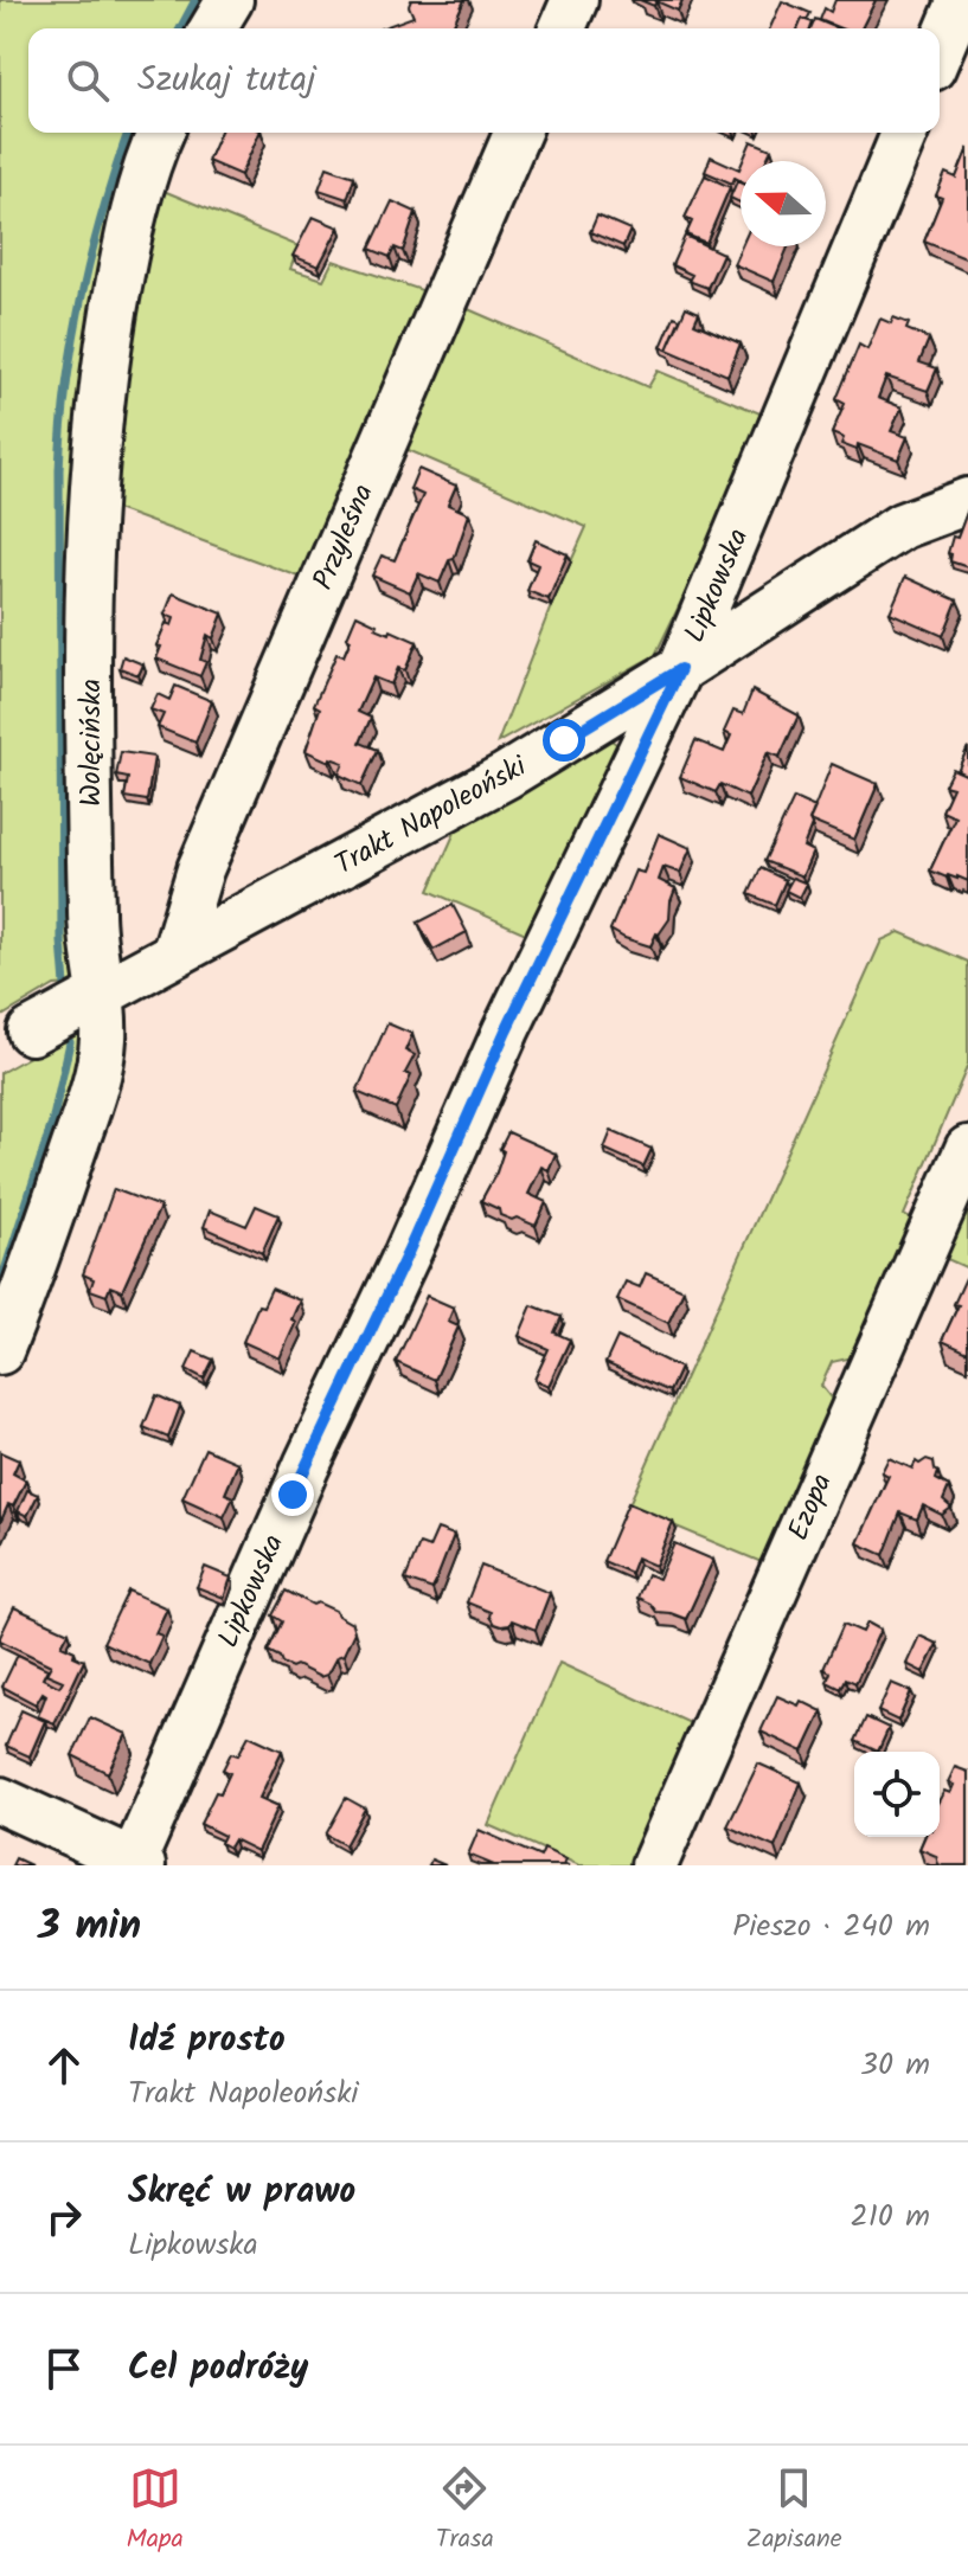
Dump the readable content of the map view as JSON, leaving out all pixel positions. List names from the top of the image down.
{
  "streets": {
    "street": [
      "Przyleśna",
      "Lipkowska",
      "Wolęcińska",
      "Trakt Napoleoński",
      "Ezopa"
    ]
  },
  "crossings": [
    ["Przyleśna", "Trakt Napoleoński"],
    ["Lipkowska", "Trakt Napoleoński"],
    ["Wolęcińska", "Trakt Napoleoński"]
  ],
  "north": "left",
  "page": {
    "search": "Szukaj tutaj",
    "heading": ["3 min", "Pieszo · 240 m"],
    "list": [
      ["Idź prosto", "Trakt Napoleoński", "30 m"],
      ["Skręć w prawo", "Lipkowska", "210 m"],
      "Cel podróży"
    ],
    "nav": ["Mapa", "Trasa", "Zapisane"]
  }
}
